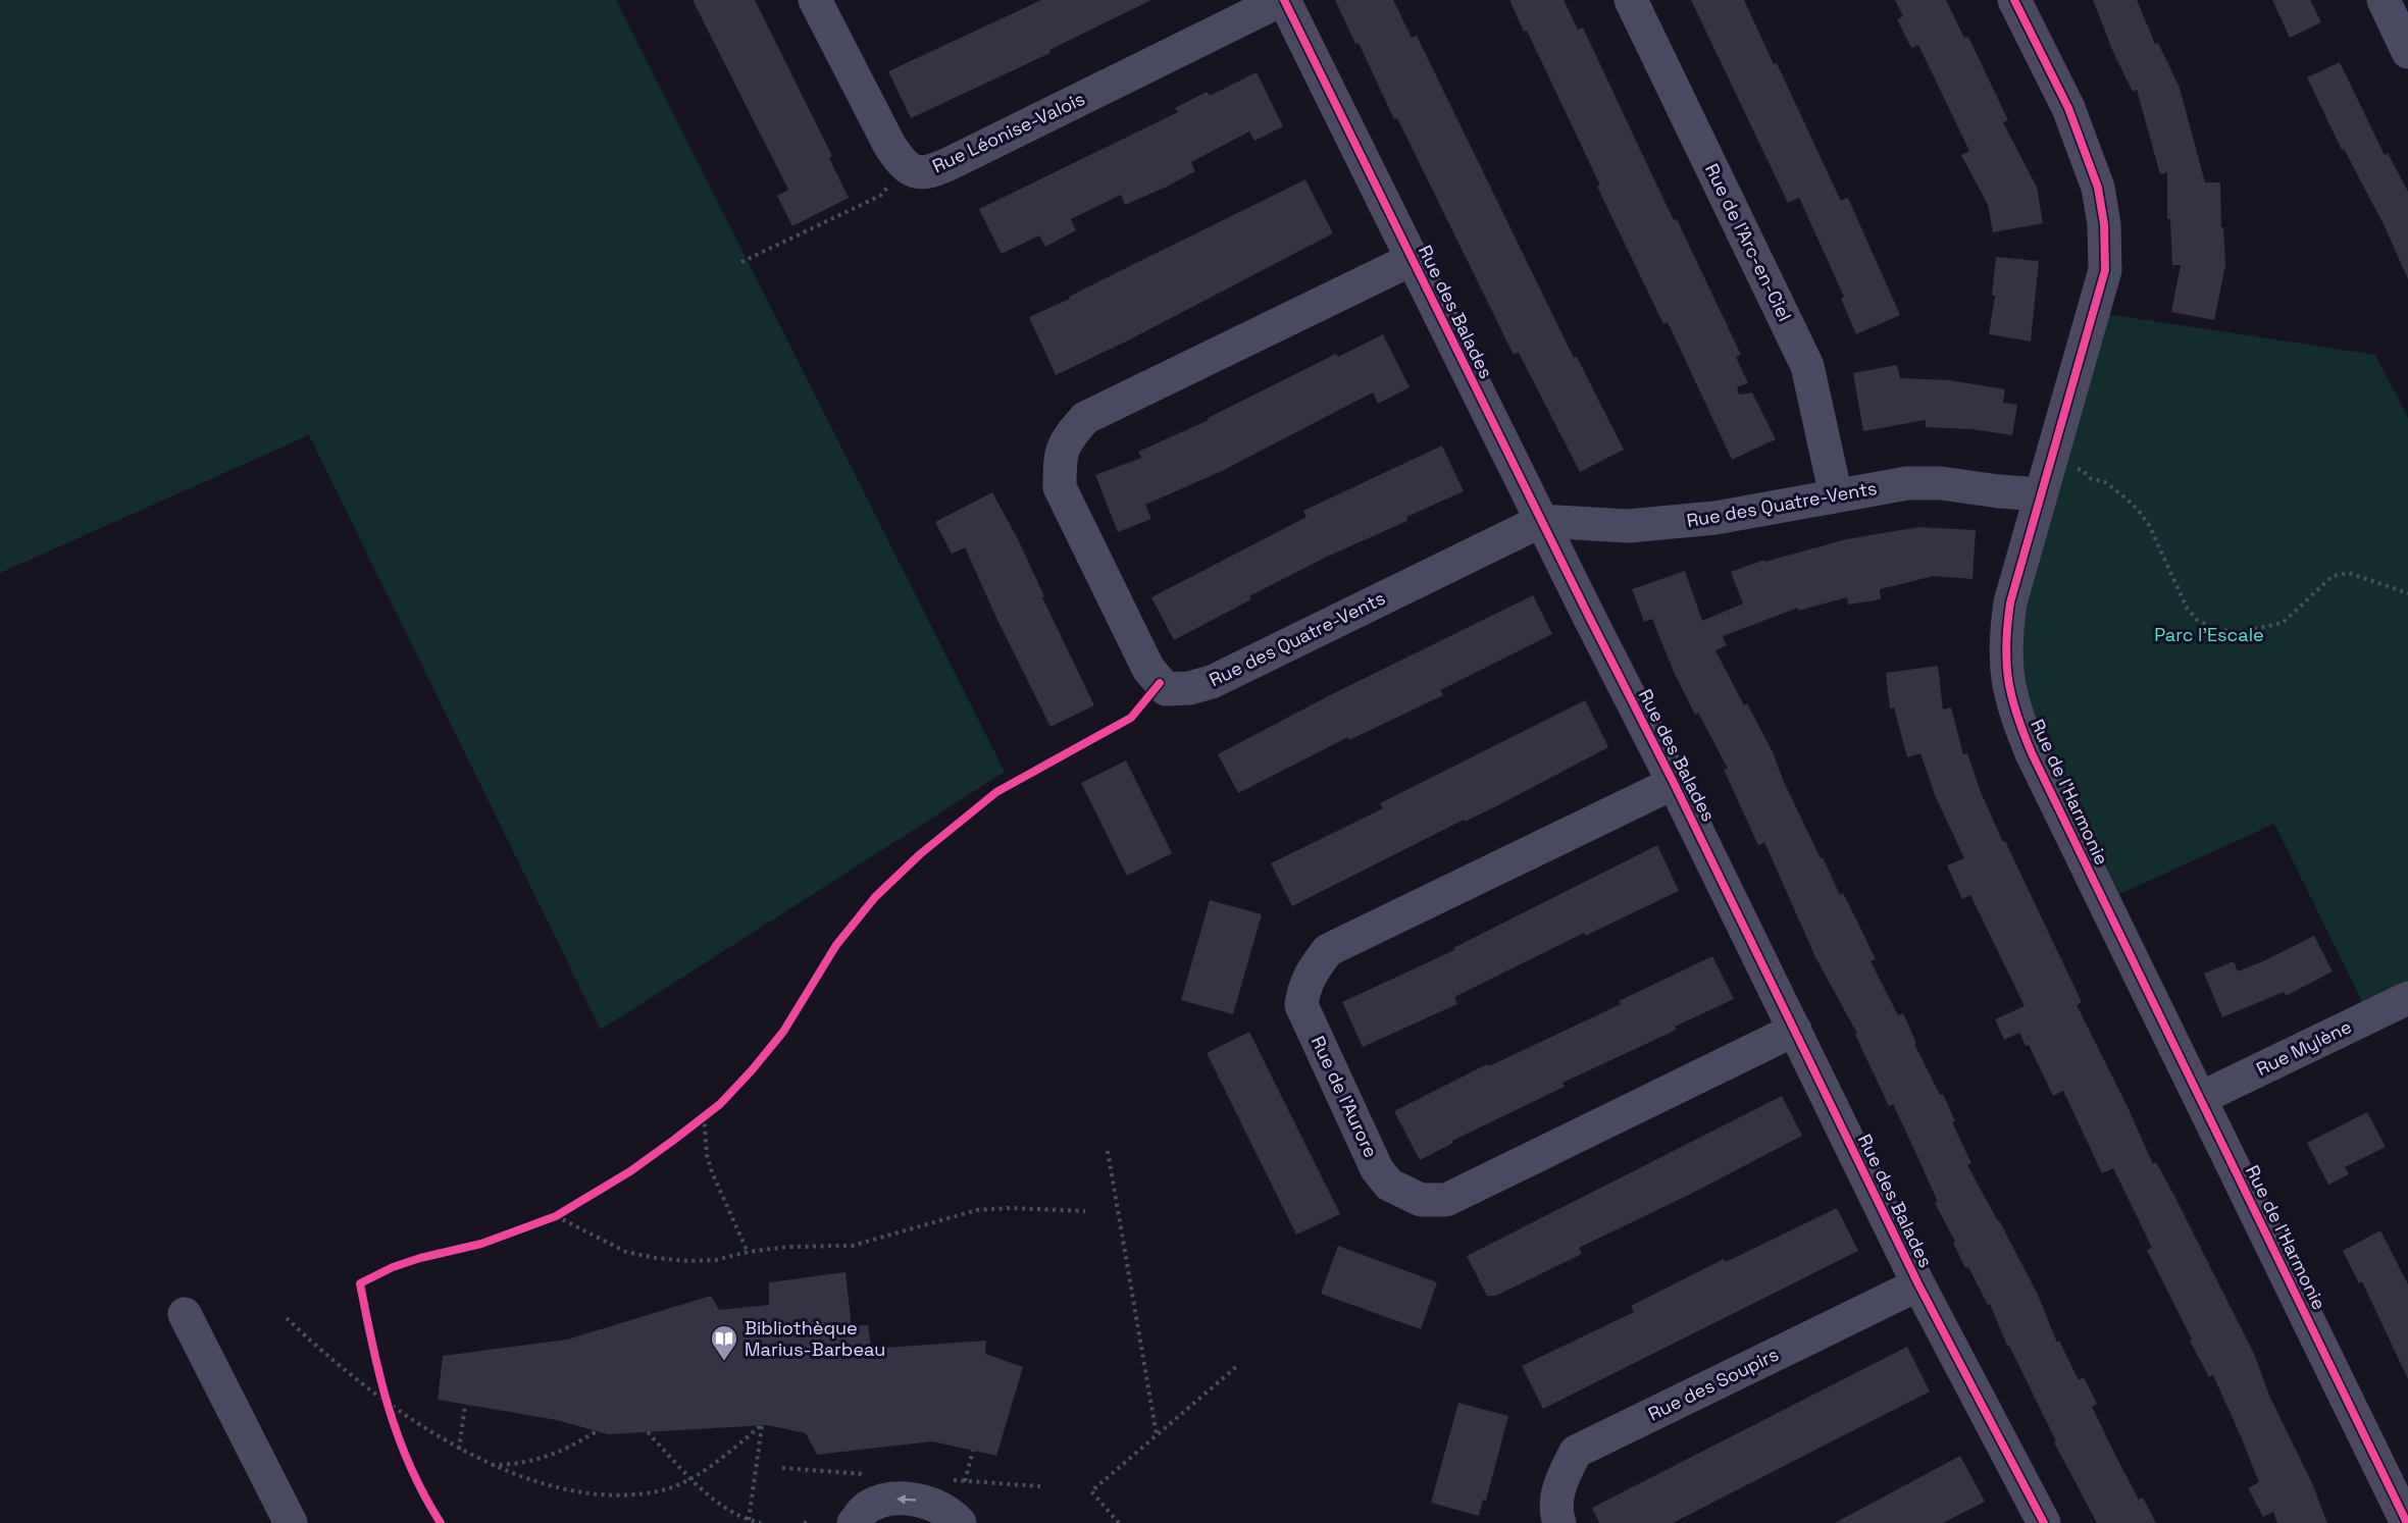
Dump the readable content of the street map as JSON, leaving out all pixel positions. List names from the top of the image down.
{
  "streets": {
    "street": [
      "Rue Léonise-Valois",
      "Rue de l'Arc-en-Ciel",
      "Rue des Balades",
      "Rue des Quatre-Vents",
      "Rue de l'Harmonie",
      "Rue Mylène",
      "Rue de l'Aurore",
      "Rue des Soupirs"
    ]
  },
  "crossings": [
    ["Rue Léonise-Valois", "Rue des Balades"],
    ["Rue de l'Arc-en-Ciel", "Rue des Quatre-Vents"],
    ["Rue des Balades", "Rue des Quatre-Vents"],
    ["Rue des Balades", "Rue de l'Aurore"],
    ["Rue des Balades", "Rue des Soupirs"],
    ["Rue des Quatre-Vents", "Rue de l'Harmonie"],
    ["Rue de l'Harmonie", "Rue Mylène"]
  ],
  "parks": ["Parc l'Escale"],
  "places": {
    "library": ["Bibliothèque Marius-Barbeau"]
  }
}
